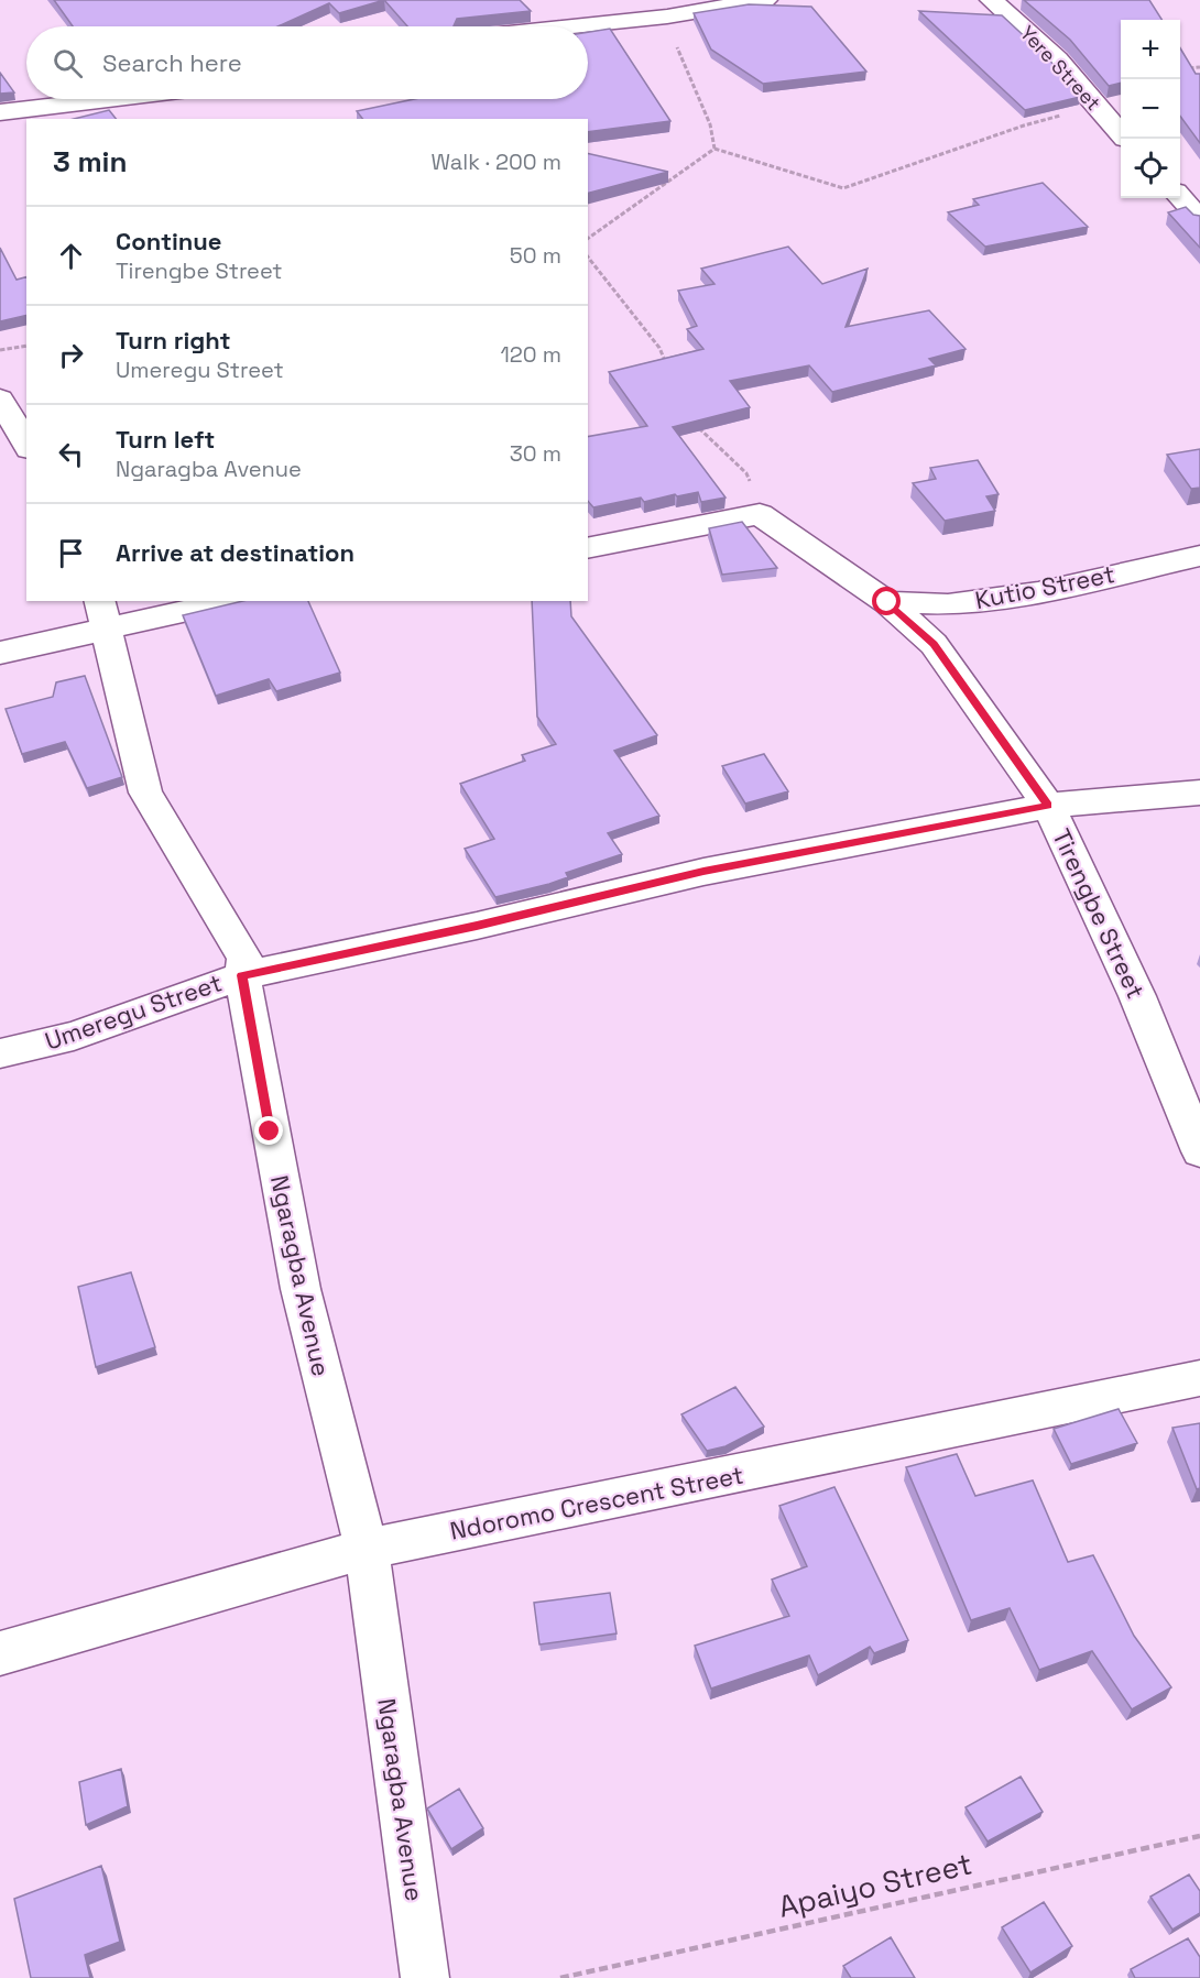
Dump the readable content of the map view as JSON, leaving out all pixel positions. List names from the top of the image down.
{
  "streets": {
    "street": [
      "Yere Street",
      "Kutio Street",
      "Tirengbe Street",
      "Umeregu Street",
      "Ngaragba Avenue",
      "Ndoromo Crescent Street"
    ],
    "path": ["Apaiyo Street"]
  },
  "crossings": [
    ["Kutio Street", "Tirengbe Street"],
    ["Tirengbe Street", "Umeregu Street"],
    ["Umeregu Street", "Ngaragba Avenue"],
    ["Ngaragba Avenue", "Ndoromo Crescent Street"]
  ],
  "page": {
    "map_buttons": ["+", "−"],
    "search": "Search here",
    "heading": ["3 min", "Walk · 200 m"],
    "list": [
      ["Continue", "Tirengbe Street", "50 m"],
      ["Turn right", "Umeregu Street", "120 m"],
      ["Turn left", "Ngaragba Avenue", "30 m"],
      "Arrive at destination"
    ]
  }
}
